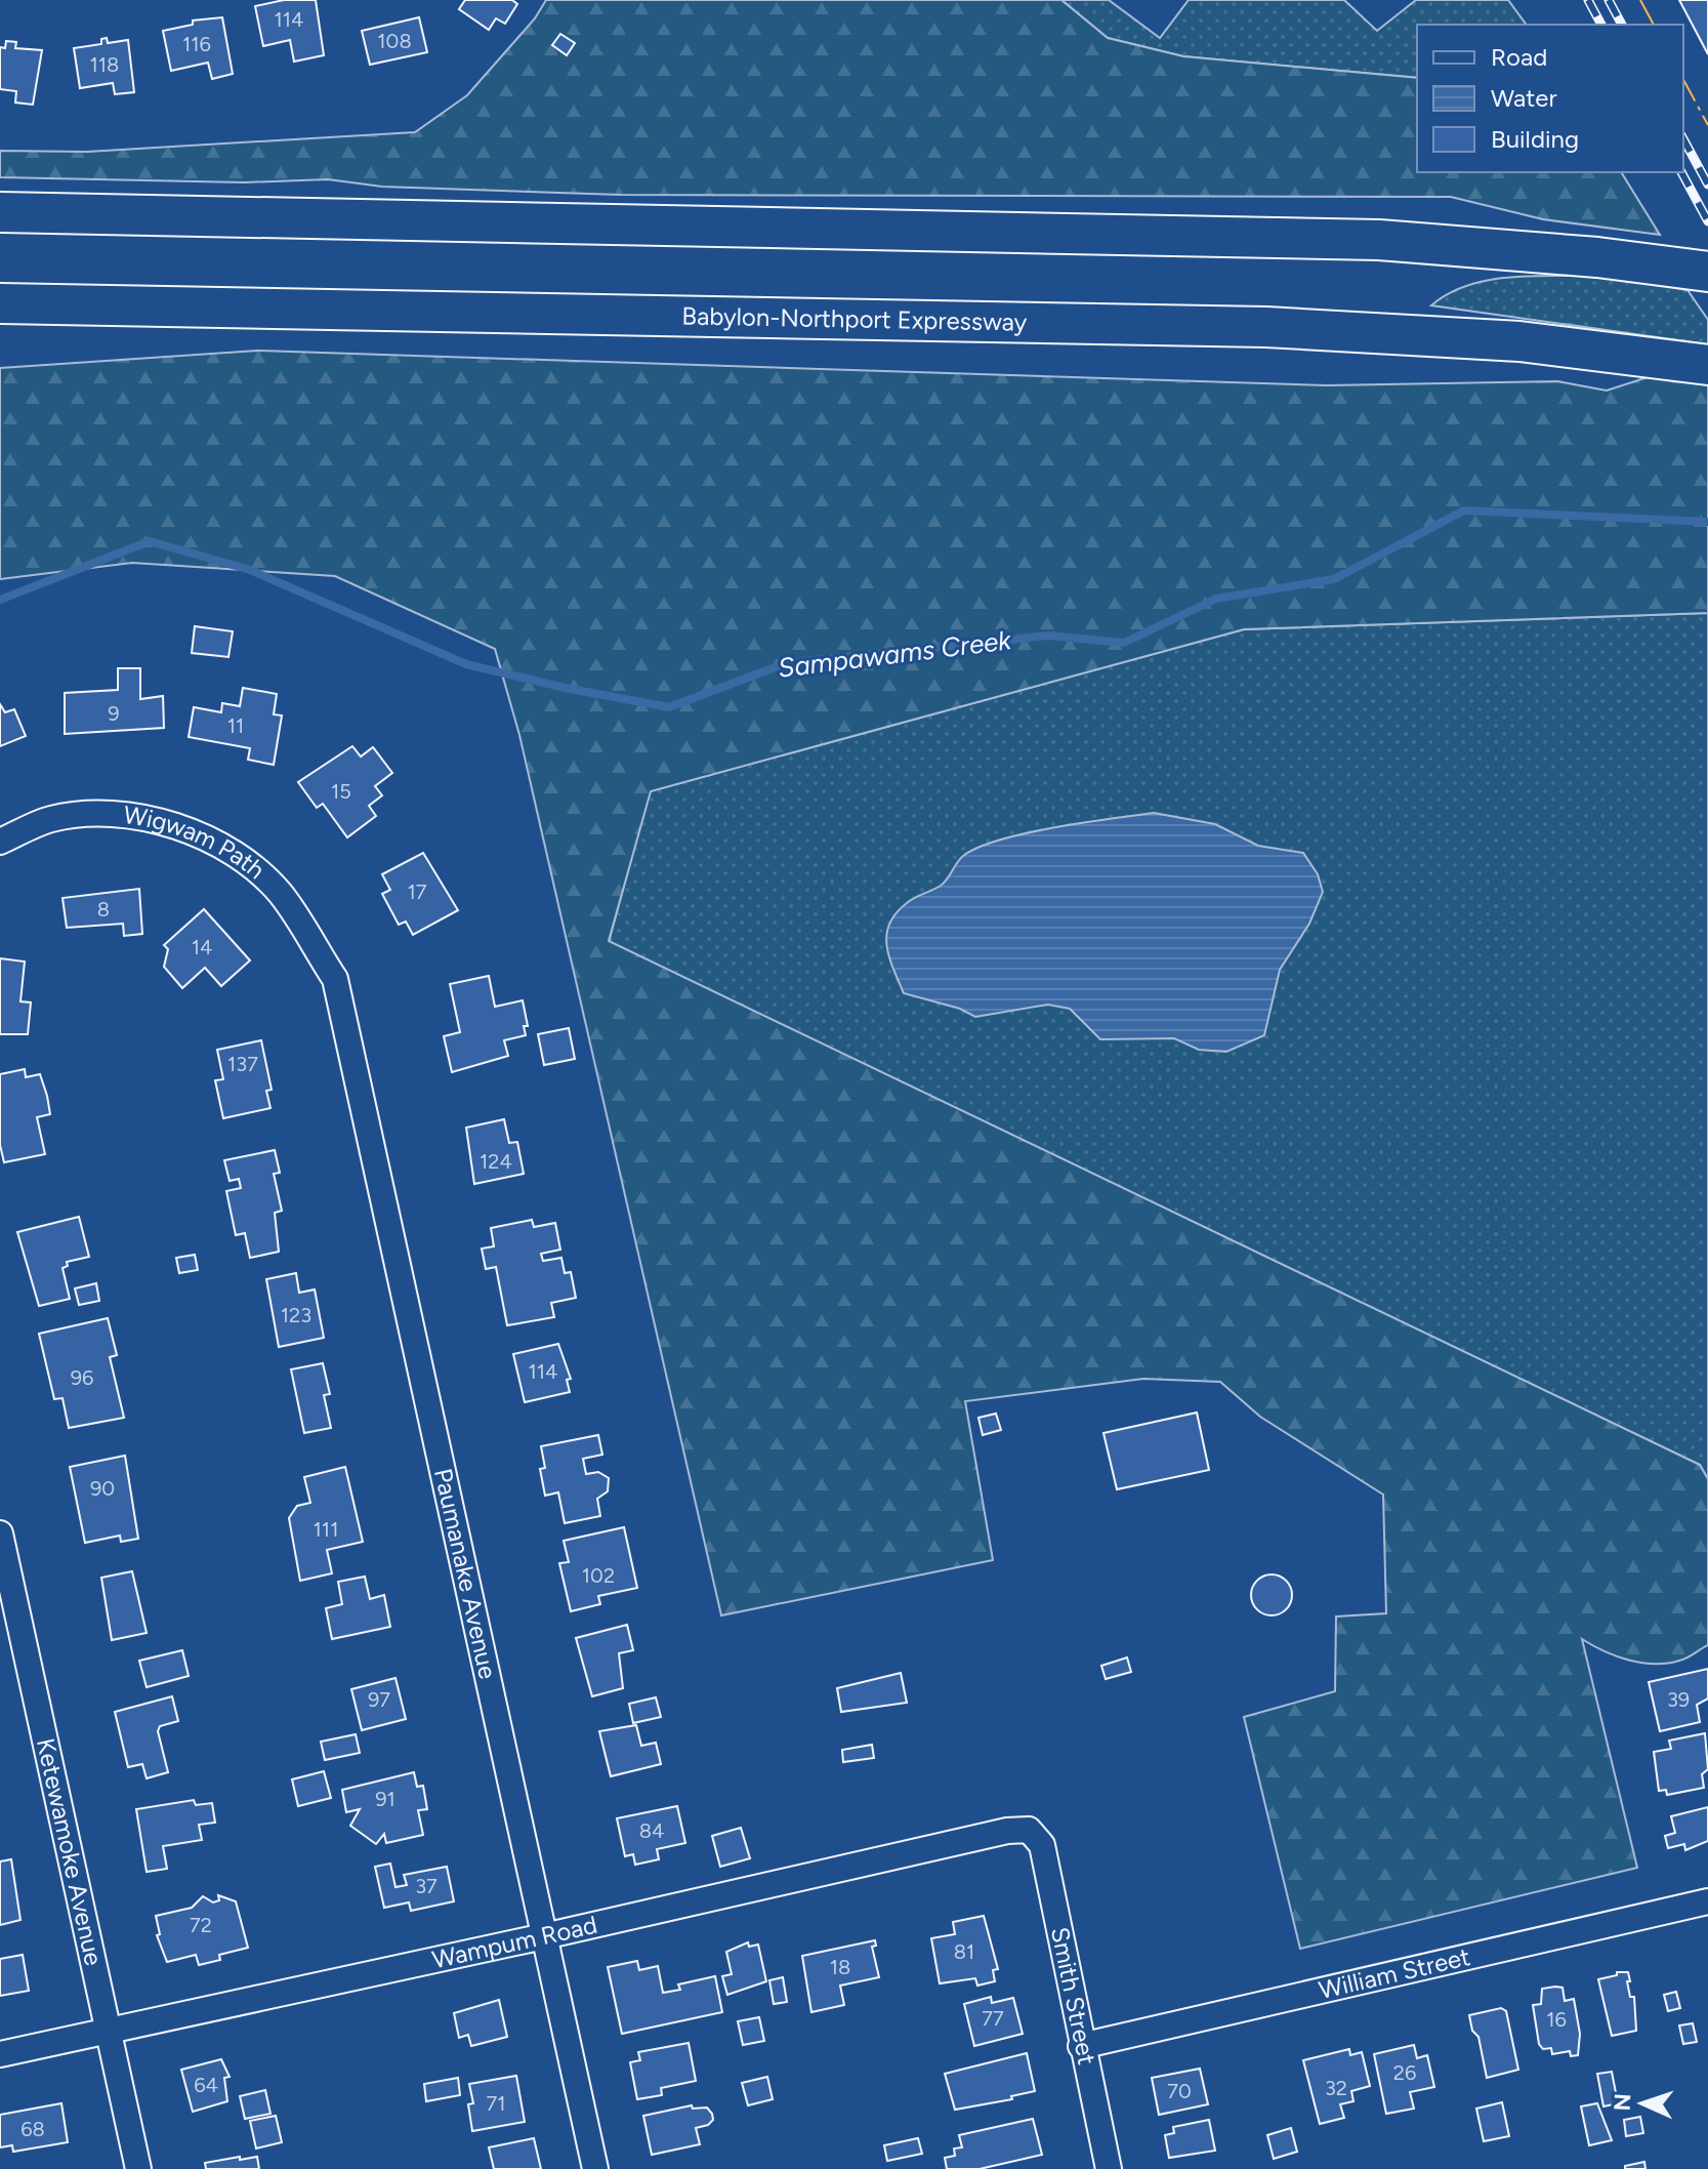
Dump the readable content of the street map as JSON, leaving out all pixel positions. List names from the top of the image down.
{
  "streets": {
    "main road": ["Babylon-Northport Expressway"],
    "street": [
      "Wigwam Path",
      "Paumanake Avenue",
      "Ketewamoke Avenue",
      "Wampum Road",
      "William Street",
      "Smith Street"
    ]
  },
  "crossings": [
    ["Wigwam Path", "Paumanake Avenue"],
    ["Paumanake Avenue", "Wampum Road"],
    ["Ketewamoke Avenue", "Wampum Road"],
    ["Wampum Road", "Smith Street"],
    ["William Street", "Smith Street"]
  ],
  "water": ["Sampawams Creek"],
  "house_numbers": [
    "114",
    "108",
    "116",
    "118",
    "9",
    "11",
    "15",
    "17",
    "8",
    "14",
    "137",
    "124",
    "123",
    "114",
    "96",
    "90",
    "111",
    "102",
    "97",
    "39",
    "91",
    "84",
    "37",
    "72",
    "81",
    "18",
    "77",
    "16",
    "26",
    "64",
    "32",
    "70",
    "71",
    "68"
  ],
  "legend": ["Road", "Water", "Building"],
  "north": "left"
}
